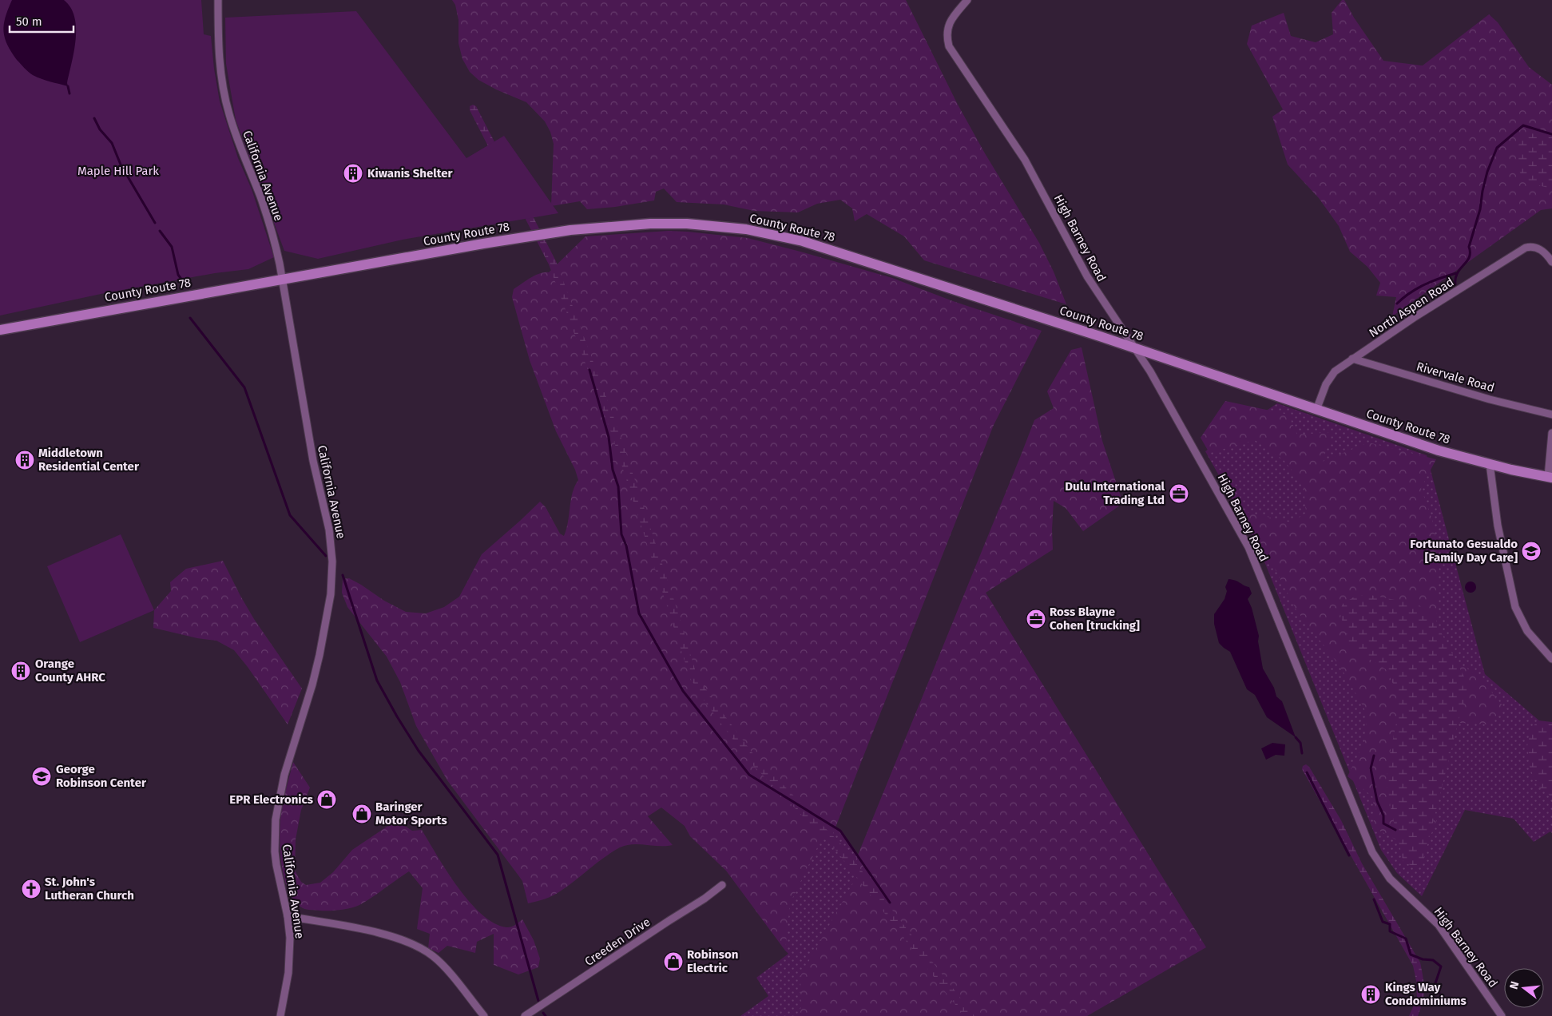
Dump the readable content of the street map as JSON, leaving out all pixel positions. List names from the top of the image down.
{
  "streets": {
    "street": [
      "California Avenue",
      "County Route 78",
      "High Barney Road",
      "North Aspen Road",
      "Rivervale Road",
      "Creeden Drive"
    ]
  },
  "crossings": [
    ["California Avenue", "County Route 78"],
    ["County Route 78", "High Barney Road"],
    ["County Route 78", "North Aspen Road"],
    ["North Aspen Road", "Rivervale Road"]
  ],
  "parks": ["Maple Hill Park"],
  "places": {
    "building": [
      "Kiwanis Shelter",
      "Middletown Residential Center",
      "Orange County AHRC",
      "Kings Way Condominiums"
    ],
    "office": ["Dulu International Trading Ltd", "Ross Blayne Cohen [trucking]"],
    "school or university": ["Fortunato Gesualdo [Family Day Care]", "George Robinson Center"],
    "shop": ["EPR Electronics", "Baringer Motor Sports", "Robinson Electric"],
    "church": ["St. John's Lutheran Church"]
  },
  "scale_bar": "50 m",
  "north": "left"
}
